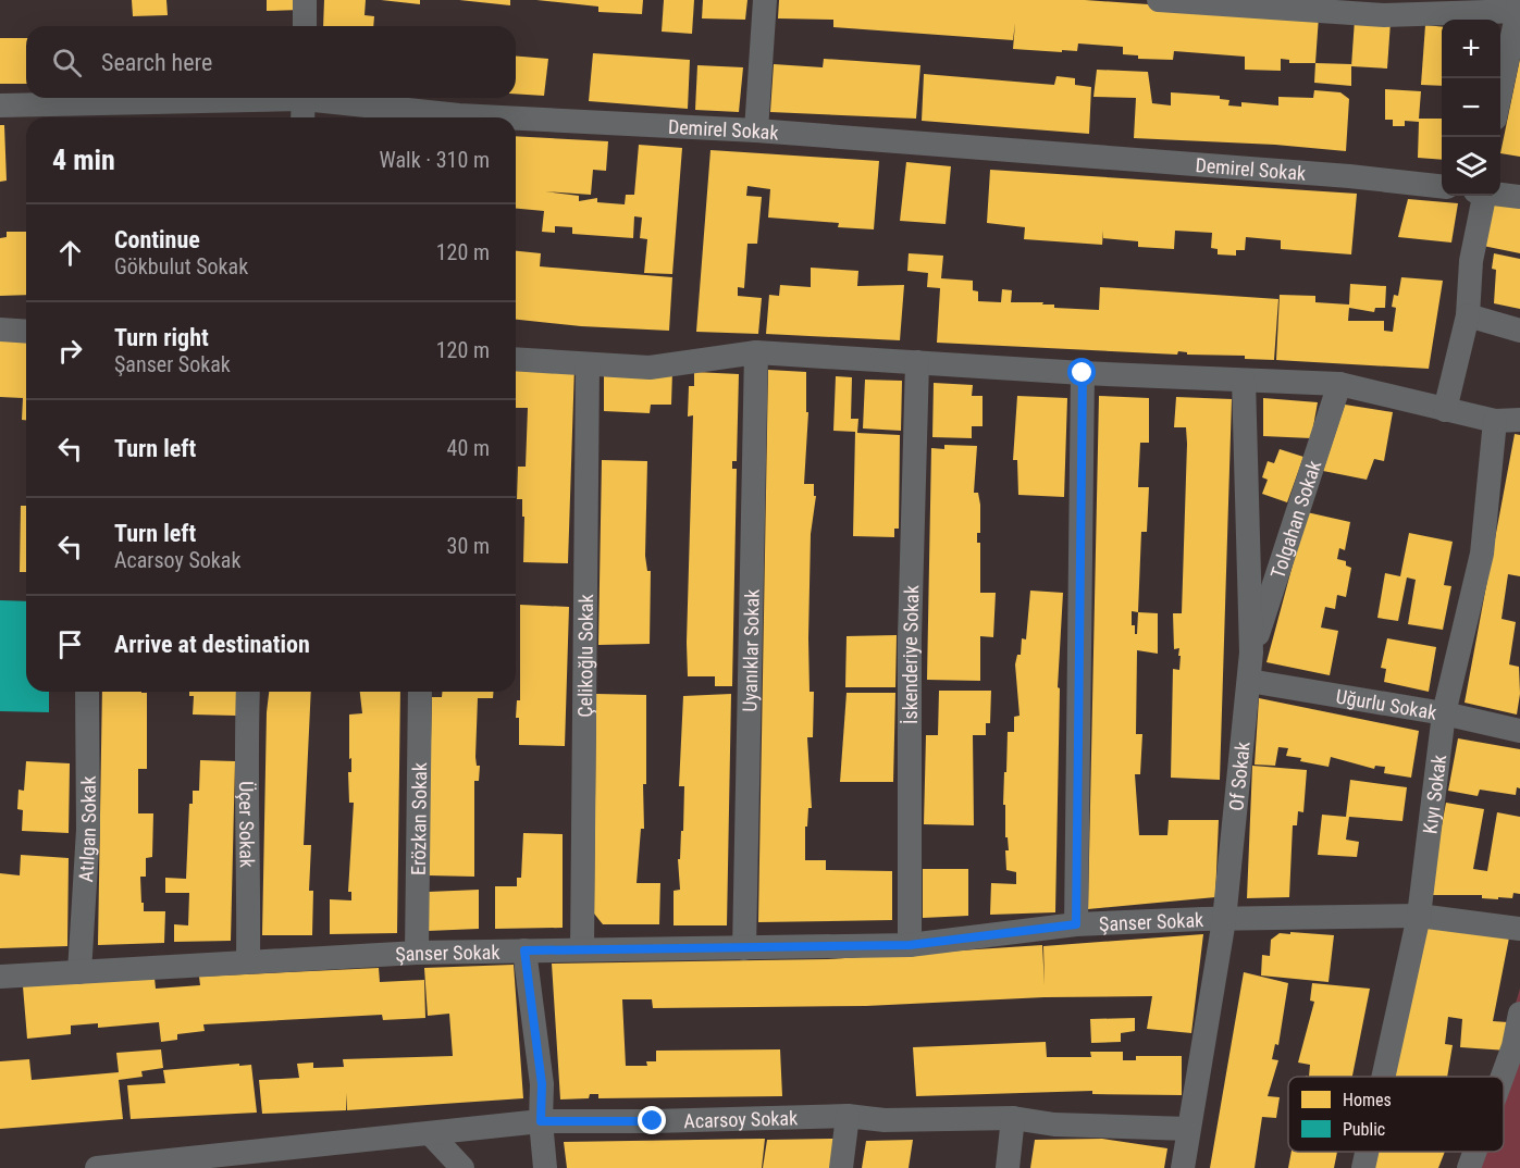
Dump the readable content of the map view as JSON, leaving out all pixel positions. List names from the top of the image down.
{
  "streets": {
    "street": [
      "Demirel Sokak",
      "Tolgahan Sokak",
      "Uyanıklar Sokak",
      "İskenderiye Sokak",
      "Çelikoğlu Sokak",
      "Uğurlu Sokak",
      "Of Sokak",
      "Kıyı Sokak",
      "Erözkan Sokak",
      "Üçer Sokak",
      "Atılgan Sokak",
      "Şanser Sokak",
      "Acarsoy Sokak"
    ]
  },
  "crossings": [
    ["Tolgahan Sokak", "Of Sokak"],
    ["Uyanıklar Sokak", "Şanser Sokak"],
    ["İskenderiye Sokak", "Şanser Sokak"],
    ["Çelikoğlu Sokak", "Şanser Sokak"],
    ["Uğurlu Sokak", "Of Sokak"],
    ["Uğurlu Sokak", "Kıyı Sokak"],
    ["Of Sokak", "Şanser Sokak"],
    ["Of Sokak", "Acarsoy Sokak"],
    ["Kıyı Sokak", "Şanser Sokak"],
    ["Erözkan Sokak", "Şanser Sokak"],
    ["Üçer Sokak", "Şanser Sokak"],
    ["Atılgan Sokak", "Şanser Sokak"]
  ],
  "legend": ["Homes", "Public"],
  "page": {
    "map_buttons": ["+", "−"],
    "search": "Search here",
    "heading": ["4 min", "Walk · 310 m"],
    "list": [
      ["Continue", "Gökbulut Sokak", "120 m"],
      ["Turn right", "Şanser Sokak", "120 m"],
      ["Turn left", "40 m"],
      ["Turn left", "Acarsoy Sokak", "30 m"],
      "Arrive at destination"
    ]
  }
}
